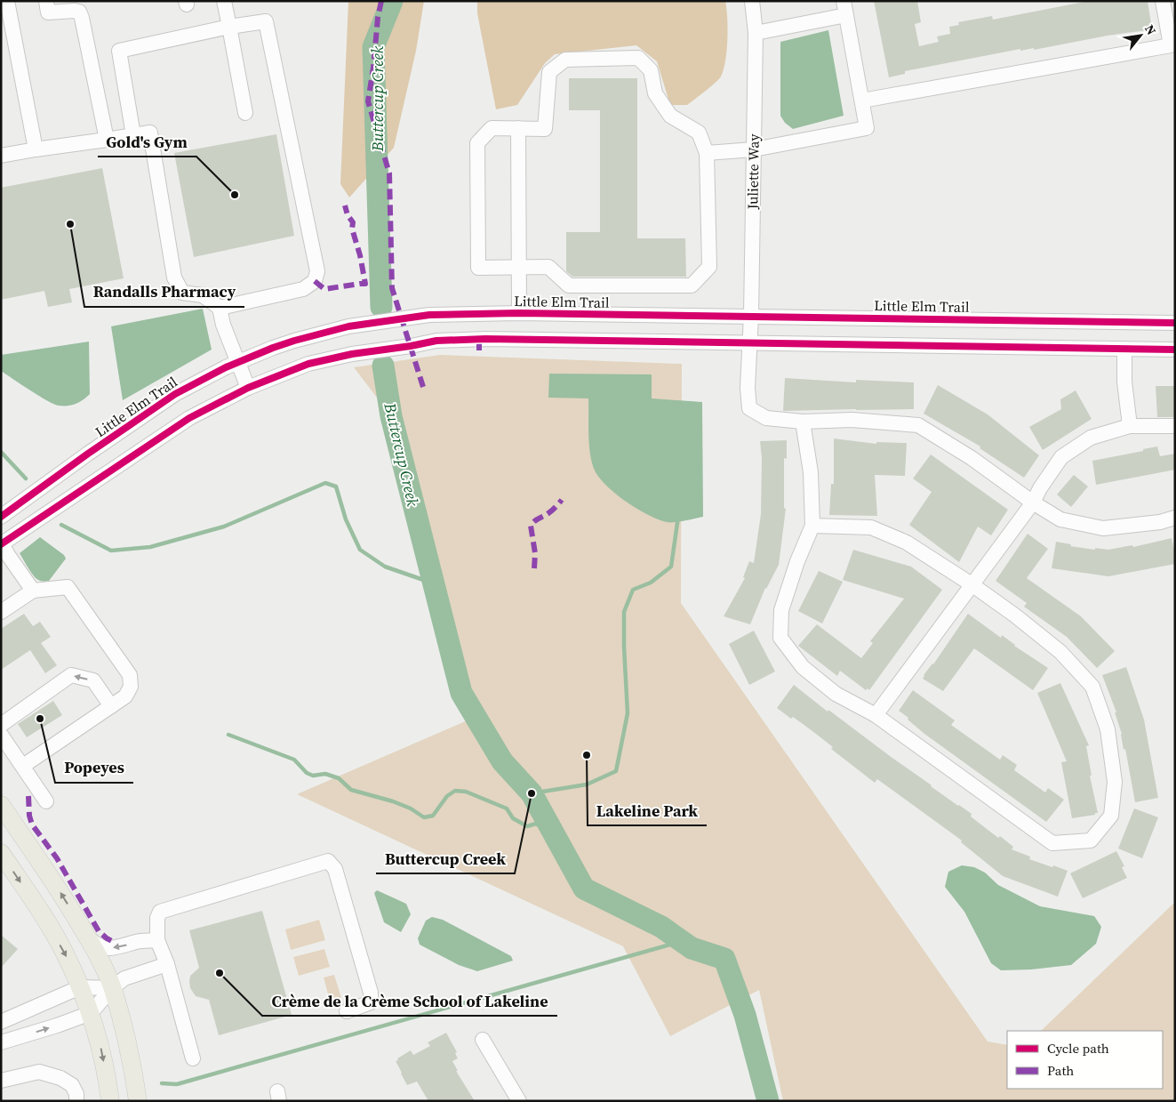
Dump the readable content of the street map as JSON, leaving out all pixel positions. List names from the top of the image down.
{
  "streets": {
    "street": ["Juliette Way", "Little Elm Trail"]
  },
  "crossings": [
    ["Juliette Way", "Little Elm Trail"]
  ],
  "water": ["Buttercup Creek"],
  "places": [
    "Gold's Gym",
    "Randalls Pharmacy",
    "Popeyes",
    "Lakeline Park",
    "Buttercup Creek",
    "Crème de la Crème School of Lakeline"
  ],
  "legend": ["Cycle path", "Path"],
  "north": "top right"
}
